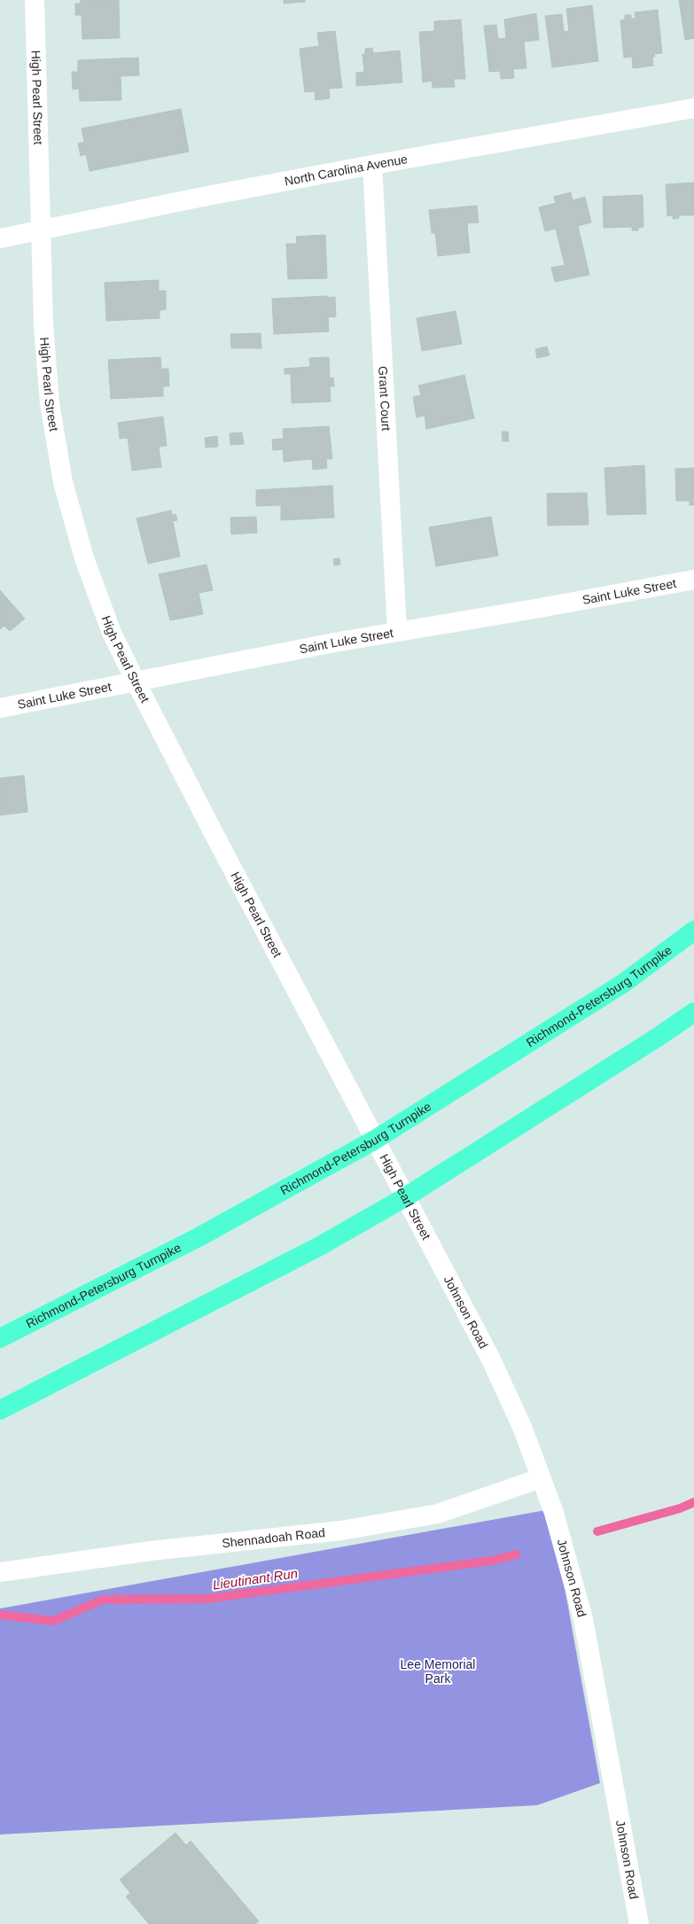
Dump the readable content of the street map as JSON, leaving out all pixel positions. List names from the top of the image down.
{
  "streets": {
    "highway": ["Richmond-Petersburg Turnpike"],
    "street": [
      "High Pearl Street",
      "North Carolina Avenue",
      "Grant Court",
      "Saint Luke Street",
      "Johnson Road",
      "Shennadoah Road"
    ]
  },
  "crossings": [
    ["High Pearl Street", "North Carolina Avenue"],
    ["High Pearl Street", "Saint Luke Street"],
    ["High Pearl Street", "Johnson Road"],
    ["North Carolina Avenue", "Grant Court"],
    ["Grant Court", "Saint Luke Street"],
    ["Johnson Road", "Shennadoah Road"]
  ],
  "water": ["Lieutinant Run"],
  "parks": ["Lee Memorial Park"]
}
